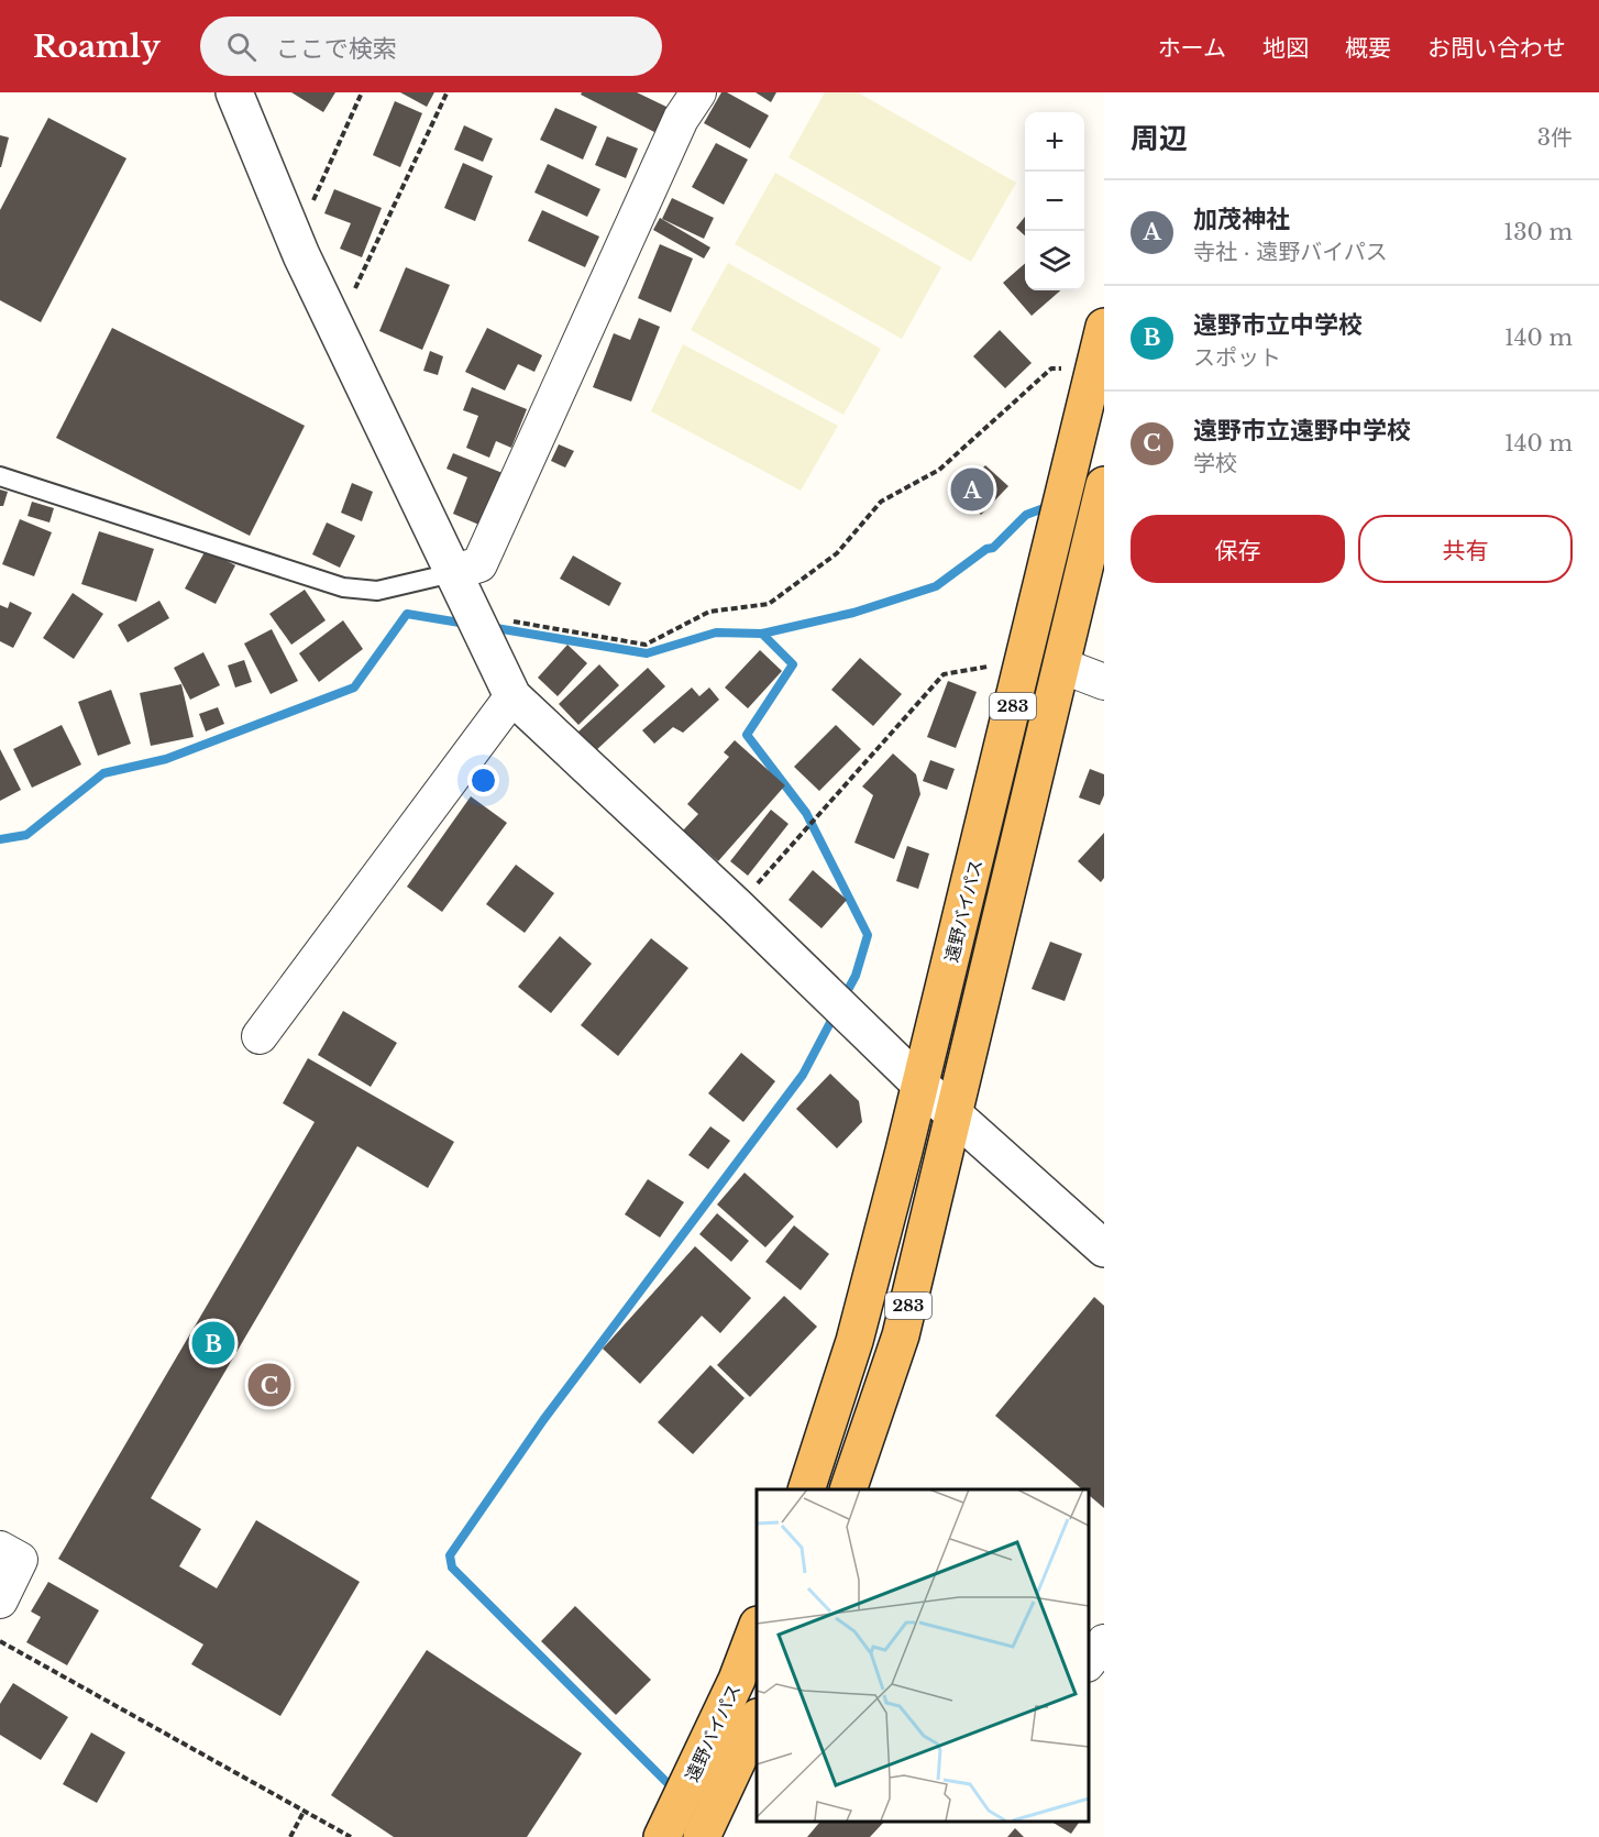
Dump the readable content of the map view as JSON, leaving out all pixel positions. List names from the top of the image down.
{
  "streets": {
    "highway": ["283", "遠野バイパス"]
  },
  "page": {
    "header": "Roamly",
    "search": "ここで検索",
    "nav": [
      "ホーム",
      "地図",
      "概要",
      "お問い合わせ"
    ],
    "heading": ["周辺", "3件"],
    "map_buttons": ["+", "−"],
    "list": [
      {
        "mark": "A",
        "name": "加茂神社",
        "note": "寺社 · 遠野バイパス",
        "value": "130 m"
      },
      {
        "mark": "B",
        "name": "遠野市立中学校",
        "note": "スポット",
        "value": "140 m"
      },
      {
        "mark": "C",
        "name": "遠野市立遠野中学校",
        "note": "学校",
        "value": "140 m"
      }
    ],
    "pins": ["A", "B", "C"],
    "buttons": ["保存", "共有"]
  }
}
